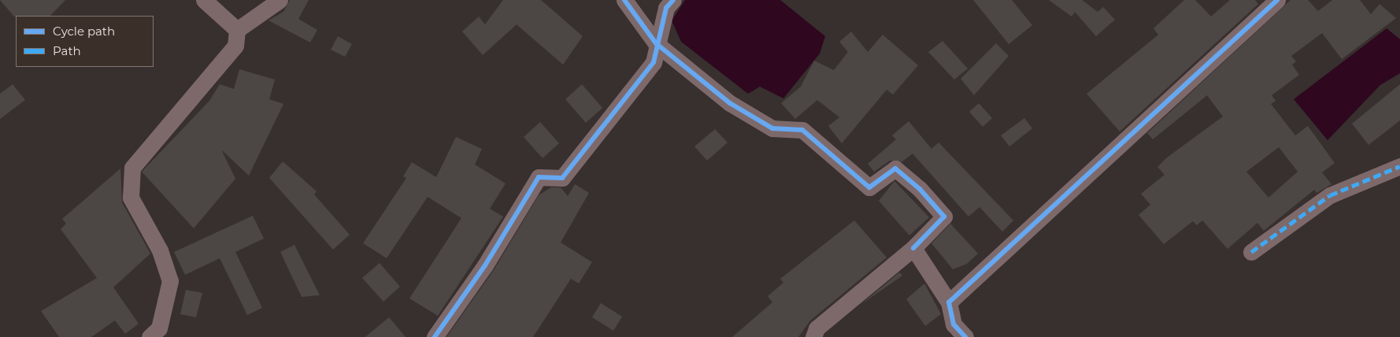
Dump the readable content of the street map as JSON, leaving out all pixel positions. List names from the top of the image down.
{
  "legend": ["Cycle path", "Path"]
}
